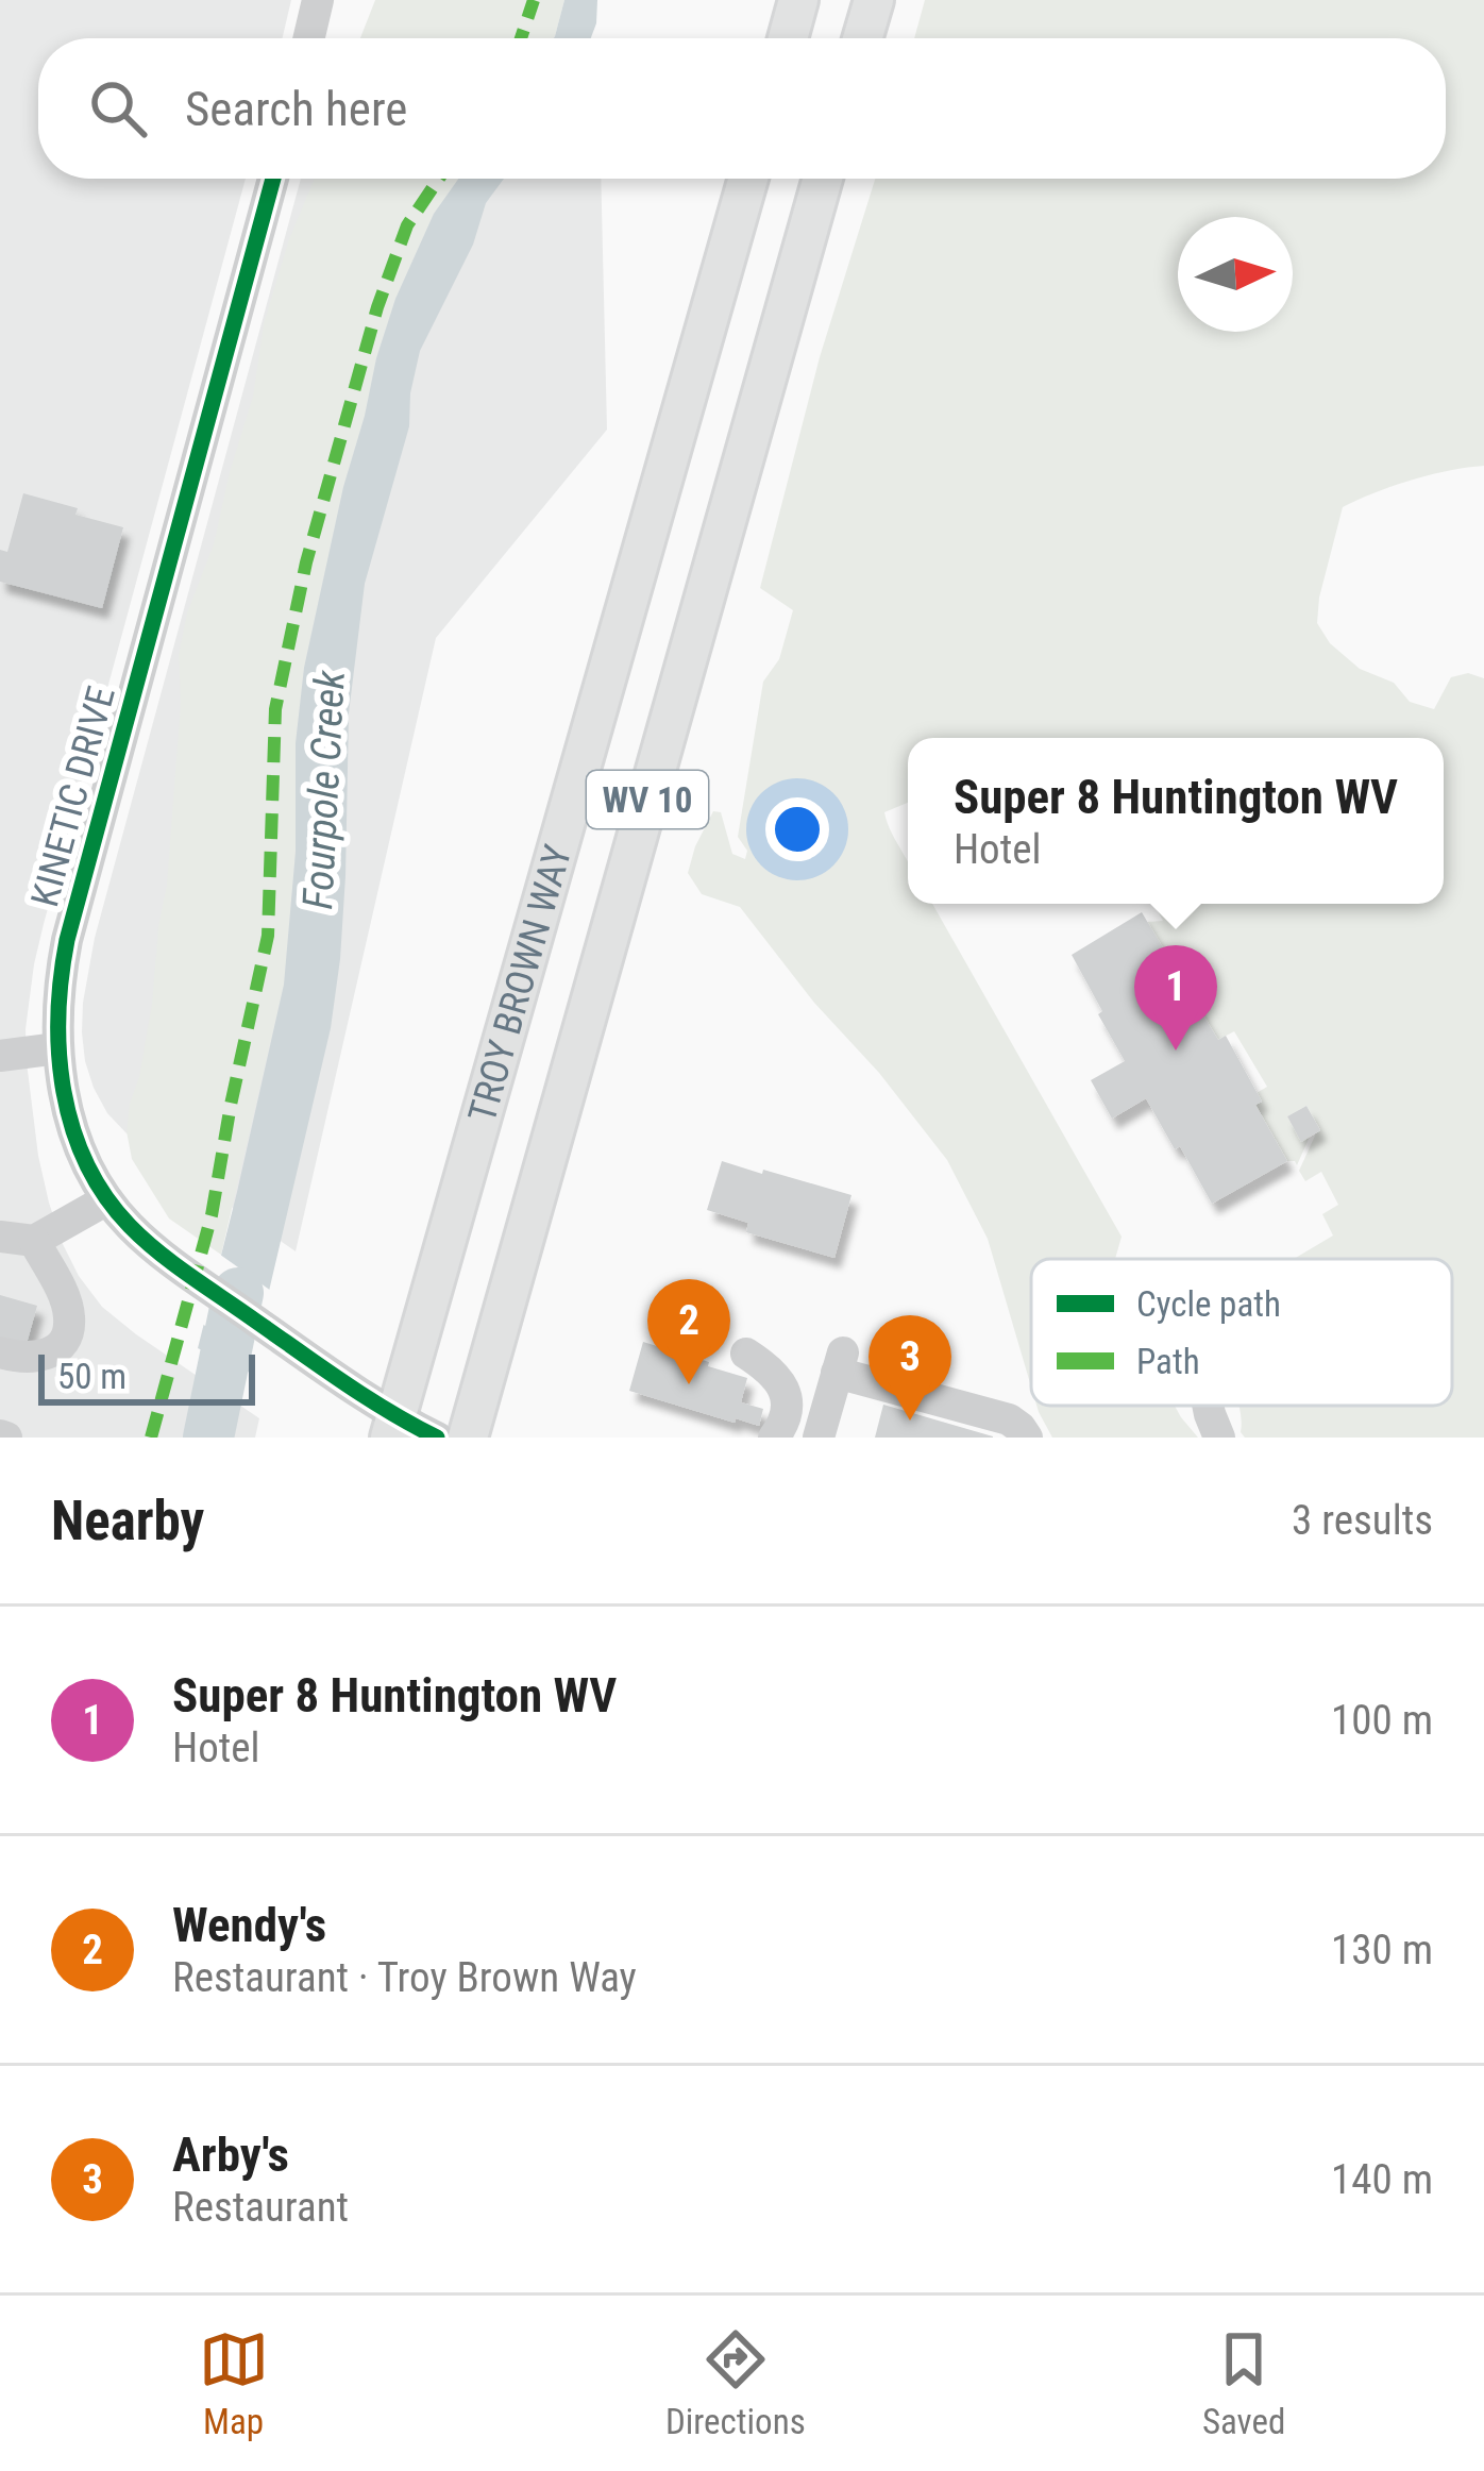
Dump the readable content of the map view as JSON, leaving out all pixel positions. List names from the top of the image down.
{
  "streets": {
    "main road": ["WV 10", "TROY BROWN WAY"],
    "street": ["KINETIC DRIVE"]
  },
  "crossings": [
    ["KINETIC DRIVE", "TROY BROWN WAY"]
  ],
  "water": ["Fourpole Creek"],
  "legend": ["Cycle path", "Path"],
  "scale_bar": "50 m",
  "north": "right",
  "page": {
    "search": "Search here",
    "popup": ["Super 8 Huntington WV", "Hotel"],
    "pins": ["1", "2", "3"],
    "scale": "50 m",
    "heading": ["Nearby", "3 results"],
    "list": [
      {
        "mark": "1",
        "name": "Super 8 Huntington WV",
        "note": "Hotel",
        "value": "100 m"
      },
      {
        "mark": "2",
        "name": "Wendy's",
        "note": "Restaurant · Troy Brown Way",
        "value": "130 m"
      },
      {
        "mark": "3",
        "name": "Arby's",
        "note": "Restaurant",
        "value": "140 m"
      }
    ],
    "nav": ["Map", "Directions", "Saved"]
  }
}
